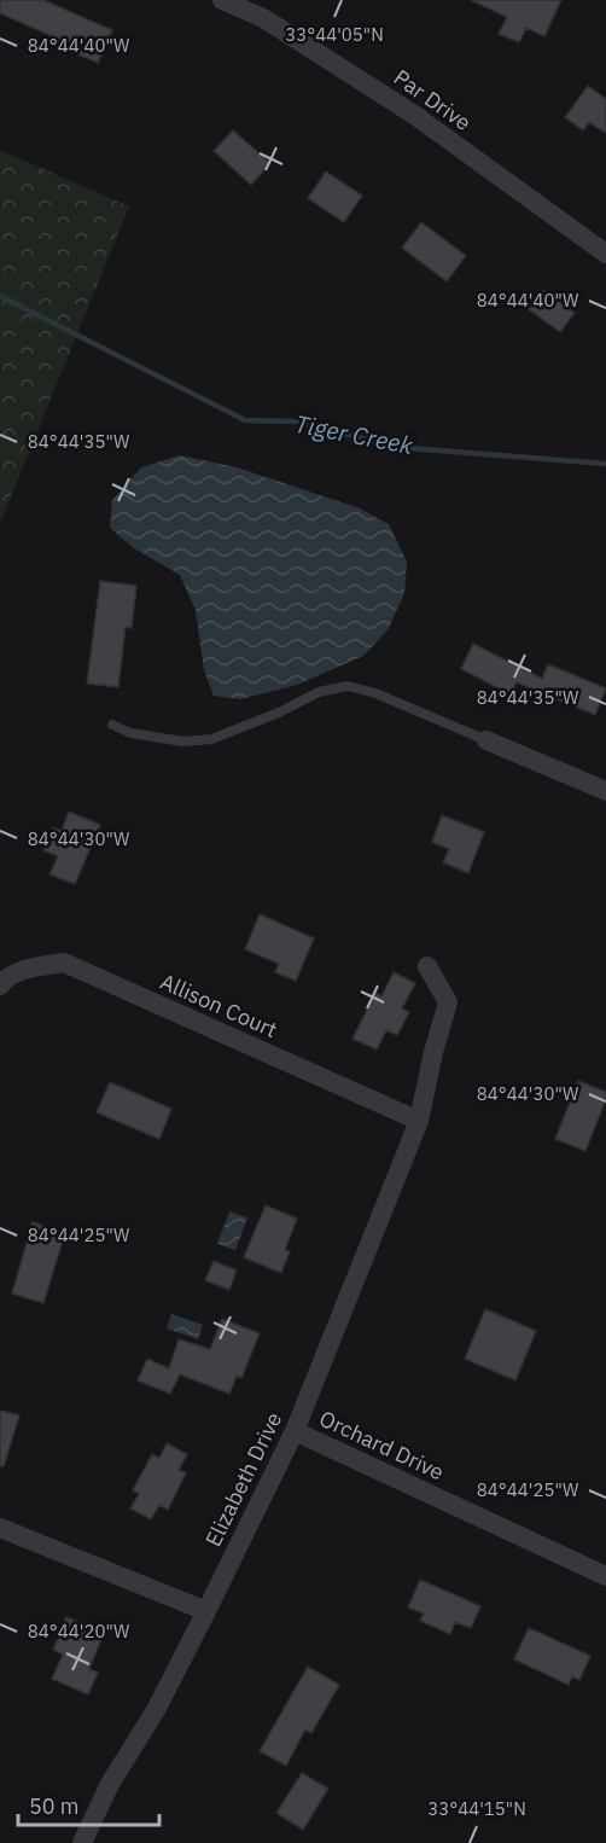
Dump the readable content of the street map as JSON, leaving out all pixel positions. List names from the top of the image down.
{
  "streets": {
    "street": [
      "Par Drive",
      "Allison Court",
      "Orchard Drive",
      "Elizabeth Drive"
    ]
  },
  "crossings": [
    ["Allison Court", "Elizabeth Drive"],
    ["Orchard Drive", "Elizabeth Drive"]
  ],
  "water": ["Tiger Creek"],
  "scale_bar": "50 m",
  "coordinates": [
    "33°44'05\"N",
    "84°44'40\"W",
    "84°44'35\"W",
    "84°44'30\"W",
    "84°44'25\"W",
    "84°44'20\"W",
    "33°44'15\"N"
  ]
}
